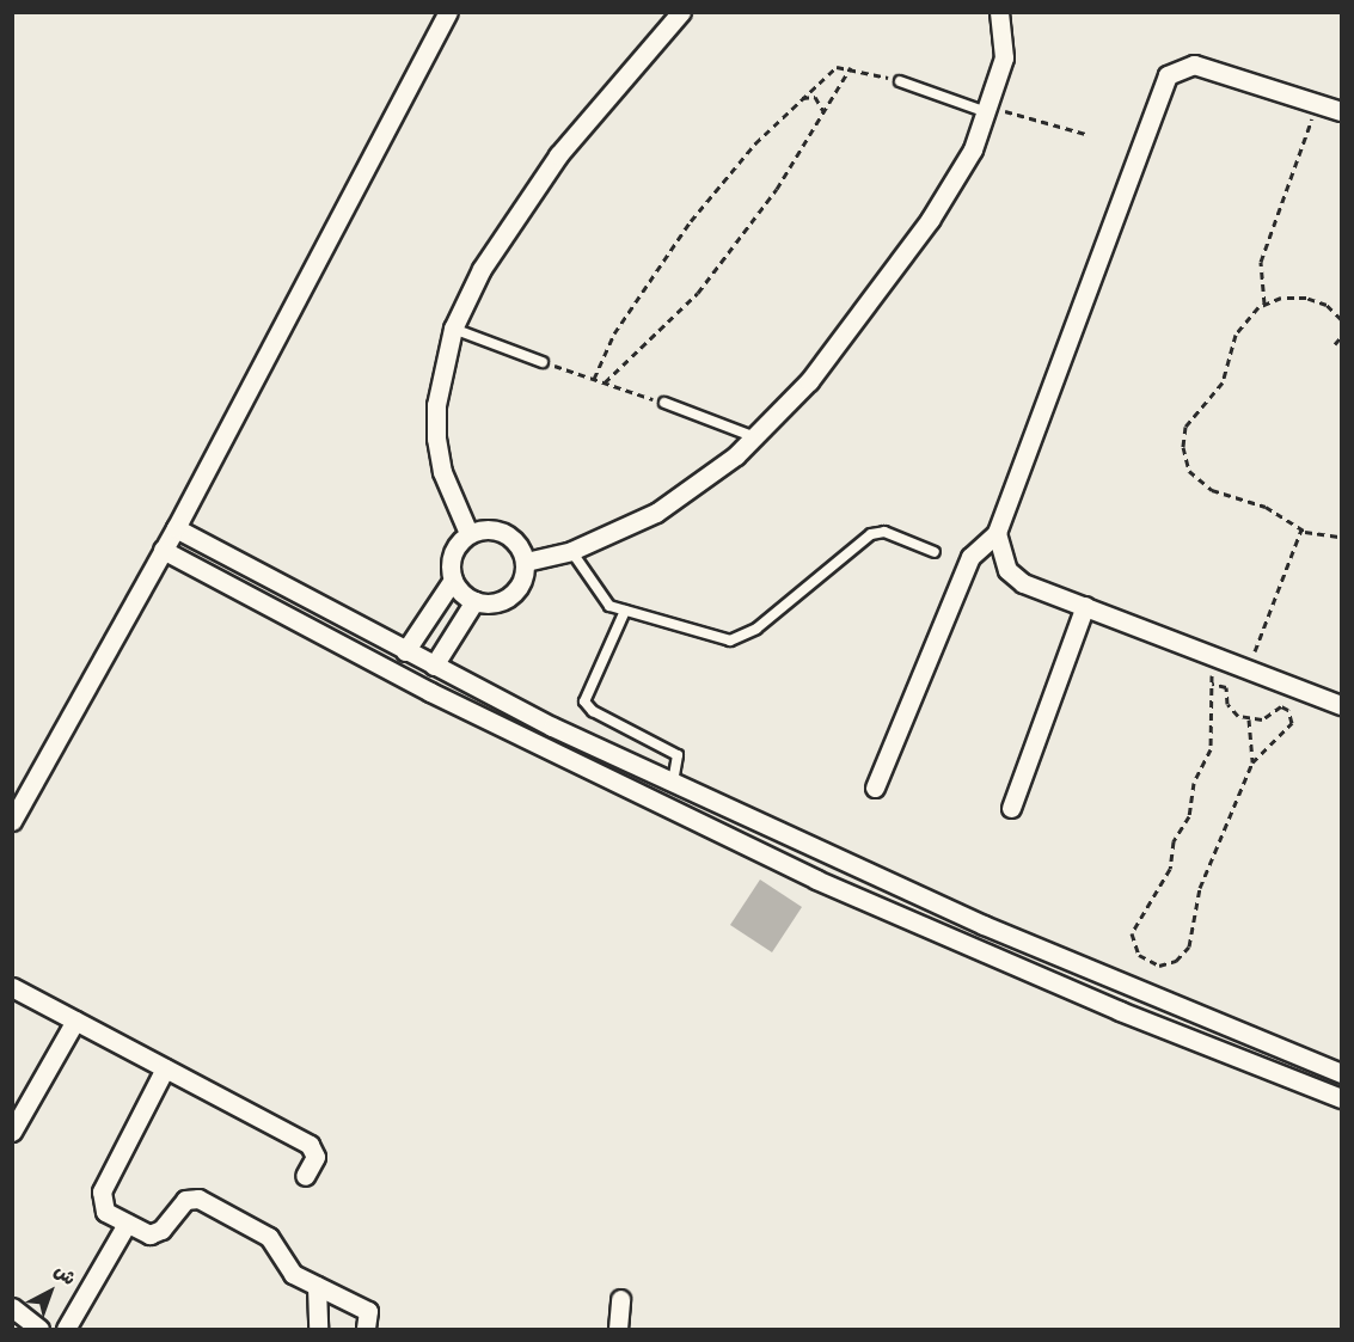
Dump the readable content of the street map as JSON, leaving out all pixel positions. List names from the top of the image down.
{
  "north": "top right"
}
